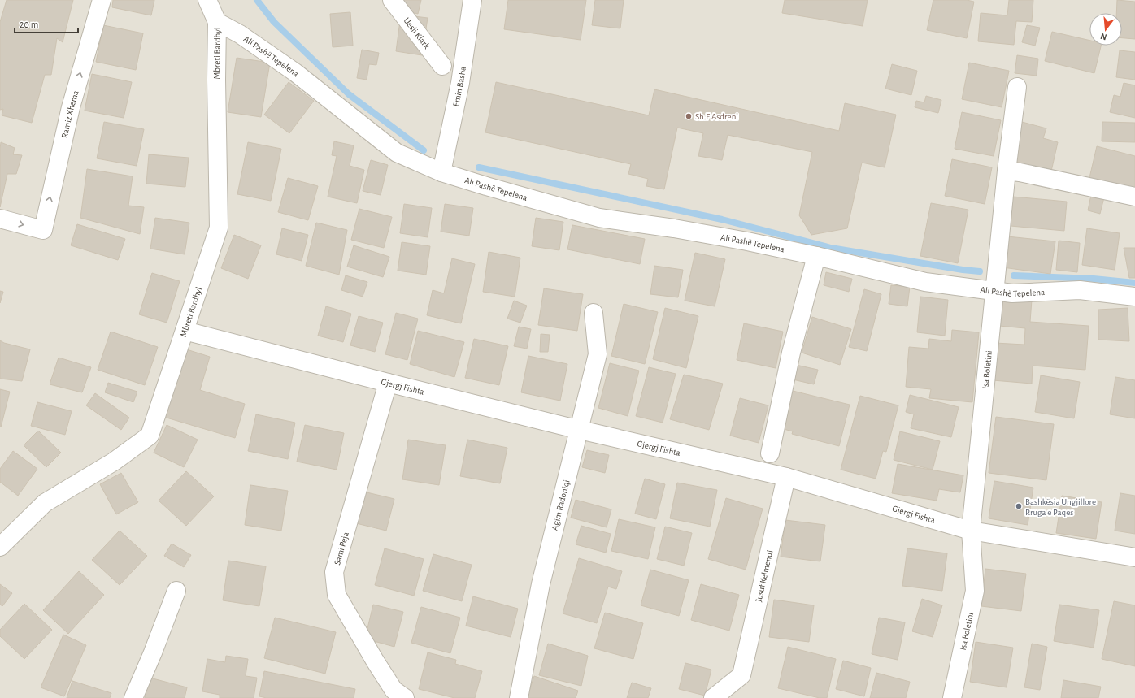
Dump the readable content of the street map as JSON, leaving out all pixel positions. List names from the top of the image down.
{
  "streets": {
    "street": [
      "Uesli Klark",
      "Mbreti Bardhyl",
      "Ali Pashë Tepelena",
      "Emin Basha",
      "Ramiz Xhema",
      "Isa Boletini",
      "Gjergj Fishta",
      "Agim Radoniqi",
      "Sami Peja",
      "Jusuf Kelmendi"
    ]
  },
  "crossings": [
    ["Mbreti Bardhyl", "Ali Pashë Tepelena"],
    ["Mbreti Bardhyl", "Gjergj Fishta"],
    ["Ali Pashë Tepelena", "Emin Basha"],
    ["Ali Pashë Tepelena", "Isa Boletini"],
    ["Isa Boletini", "Gjergj Fishta"],
    ["Gjergj Fishta", "Agim Radoniqi"],
    ["Gjergj Fishta", "Sami Peja"],
    ["Gjergj Fishta", "Jusuf Kelmendi"]
  ],
  "one_way": ["Ramiz Xhema"],
  "places": ["Sh.F Asdreni", "Bashkësia Ungjillore Rruga e Paqes"],
  "scale_bar": "20 m",
  "north": "bottom"
}
